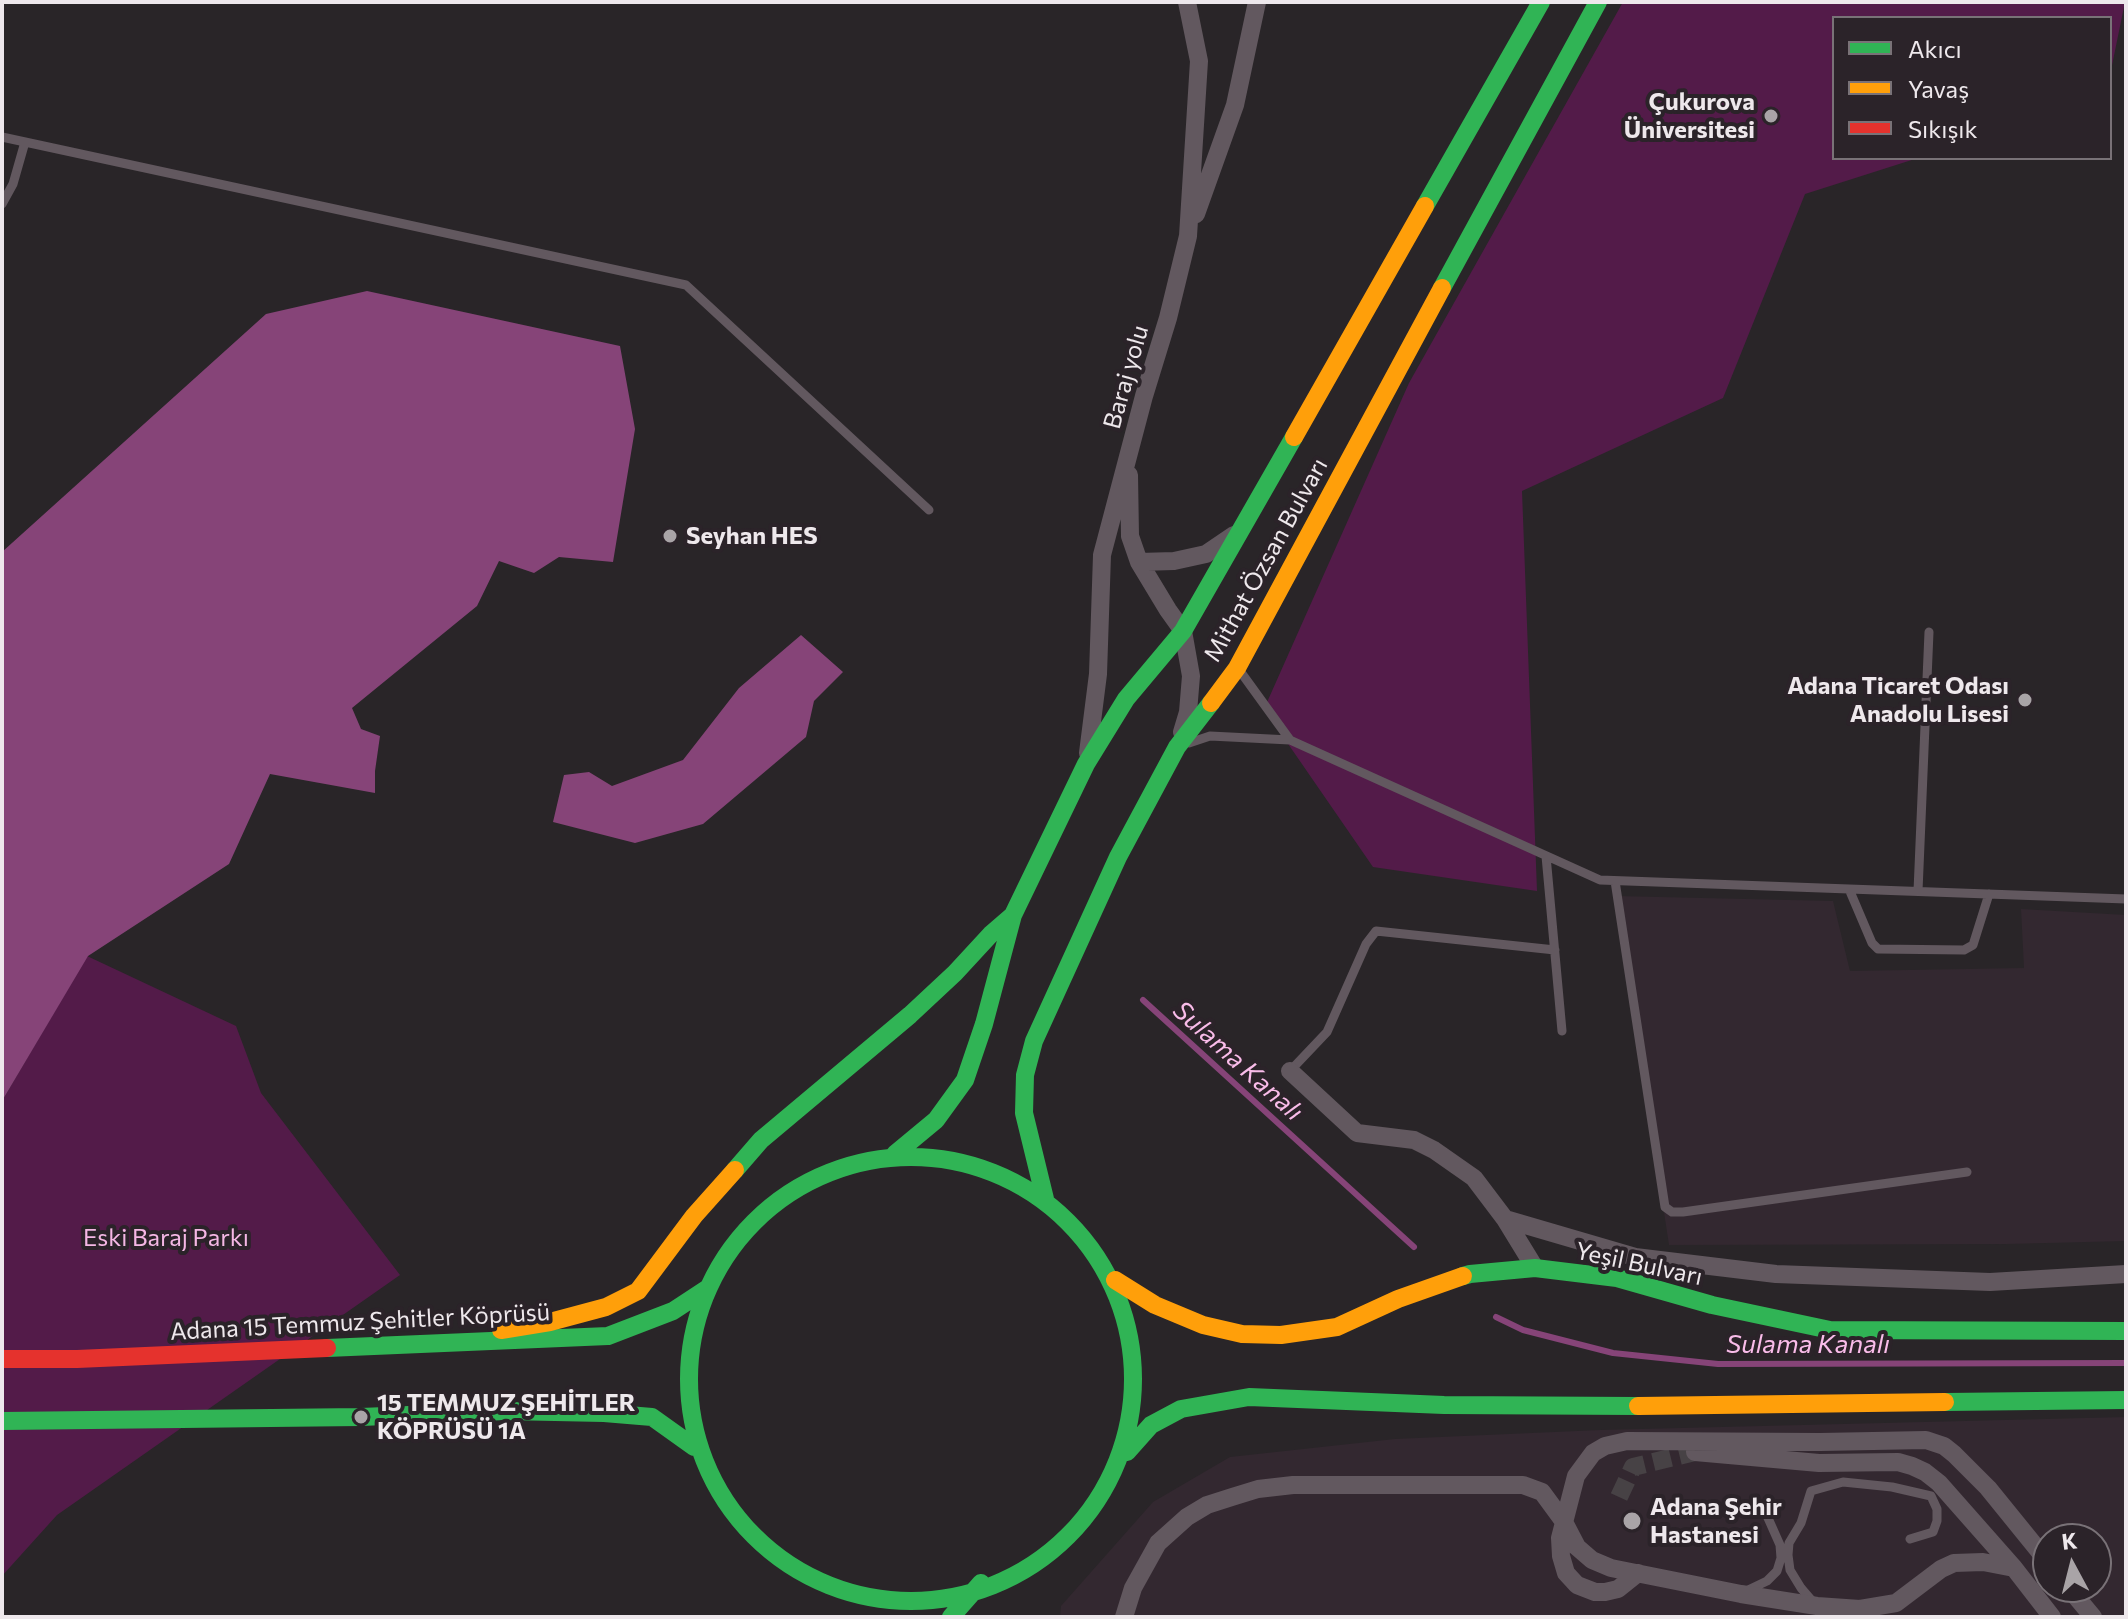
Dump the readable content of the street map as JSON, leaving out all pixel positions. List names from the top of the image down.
{
  "streets": {
    "main road": ["Mithat Özsan Bulvarı", "Yeşil Bulvarı", "Adana 15 Temmuz Şehitler Köprüsü"],
    "street": ["Baraj yolu"]
  },
  "crossings": [
    ["Baraj yolu", "Mithat Özsan Bulvarı"]
  ],
  "water": ["Sulama Kanalı"],
  "parks": ["Eski Baraj Parkı"],
  "places": [
    "Çukurova Üniversitesi",
    "Seyhan HES",
    "Adana Ticaret Odası Anadolu Lisesi",
    "15 TEMMUZ ŞEHİTLER KÖPRÜSÜ 1A",
    "Adana Şehir Hastanesi"
  ],
  "legend": ["Akıcı", "Yavaş", "Sıkışık"],
  "north": "top"
}
